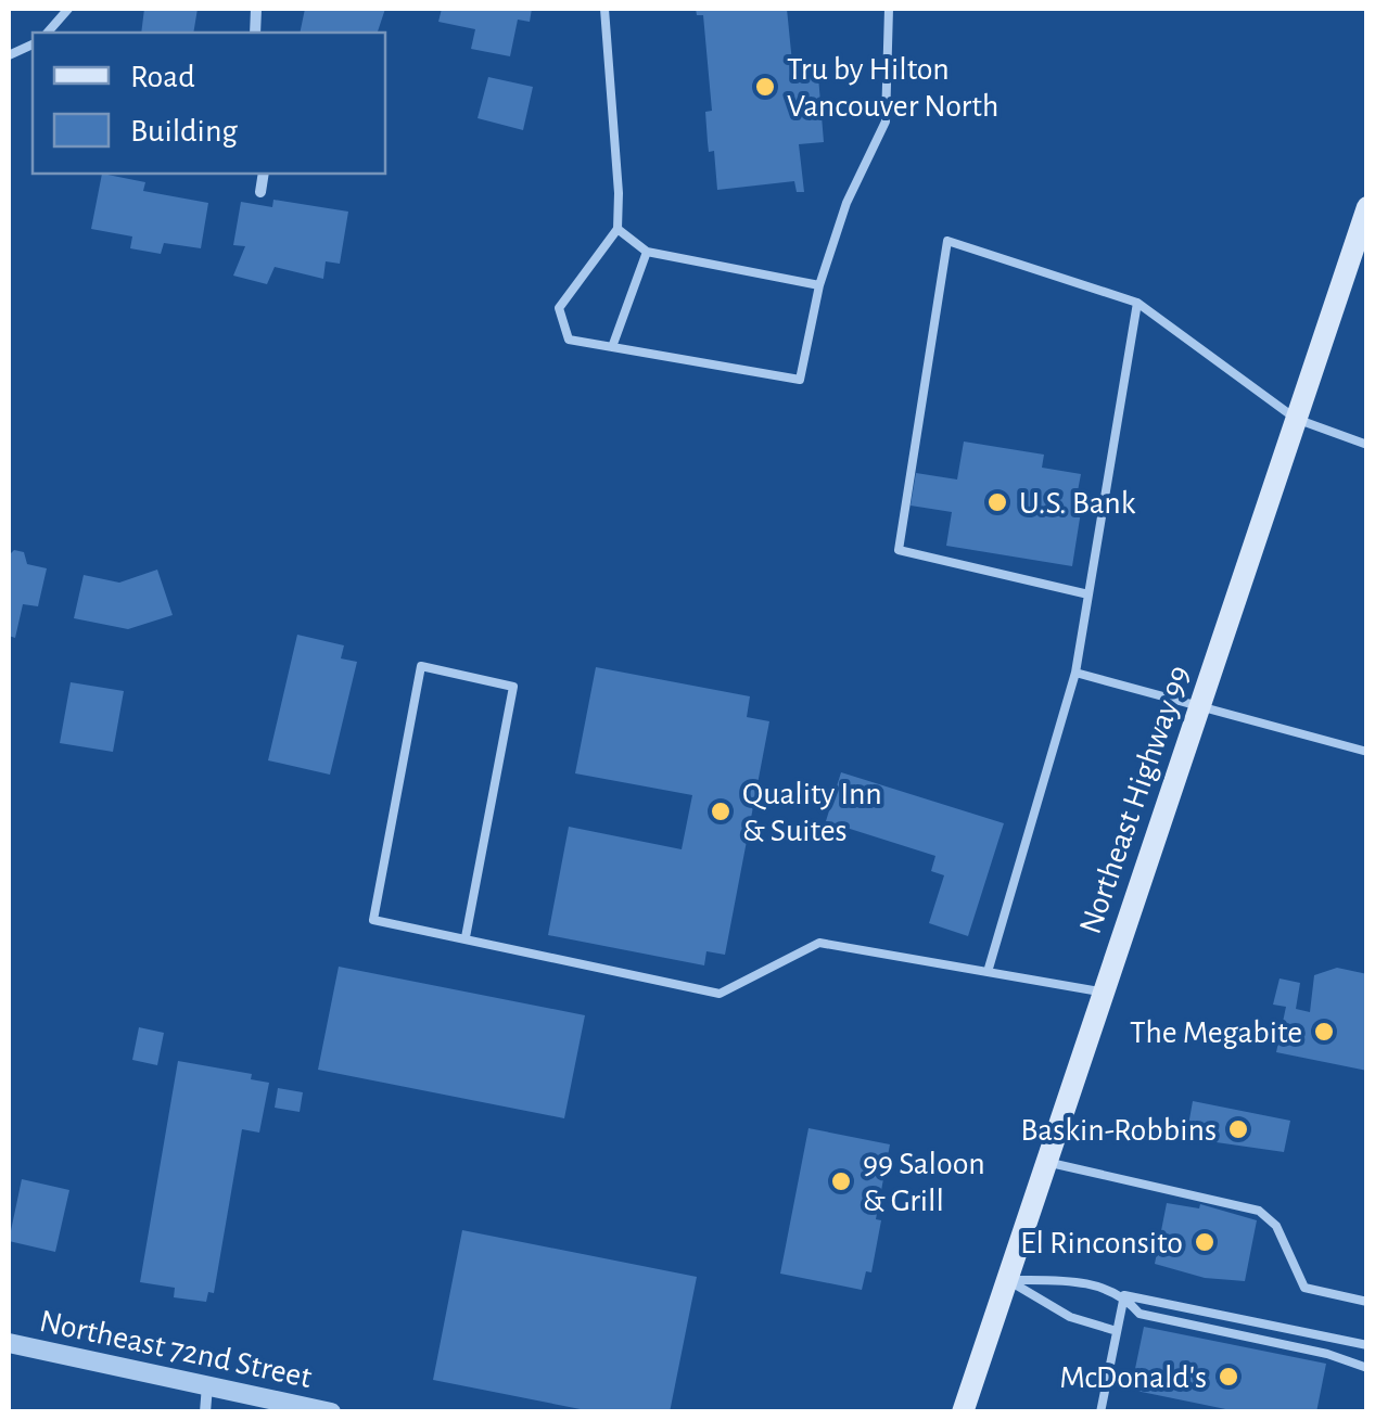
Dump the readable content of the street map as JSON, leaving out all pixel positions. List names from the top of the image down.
{
  "streets": {
    "main road": ["Northeast Highway 99"],
    "street": ["Northeast 72nd Street"]
  },
  "places": [
    "Tru by Hilton Vancouver North",
    "U.S. Bank",
    "Quality Inn & Suites",
    "The Megabite",
    "Baskin-Robbins",
    "99 Saloon & Grill",
    "El Rinconsito",
    "McDonald's"
  ],
  "legend": ["Road", "Building"]
}
